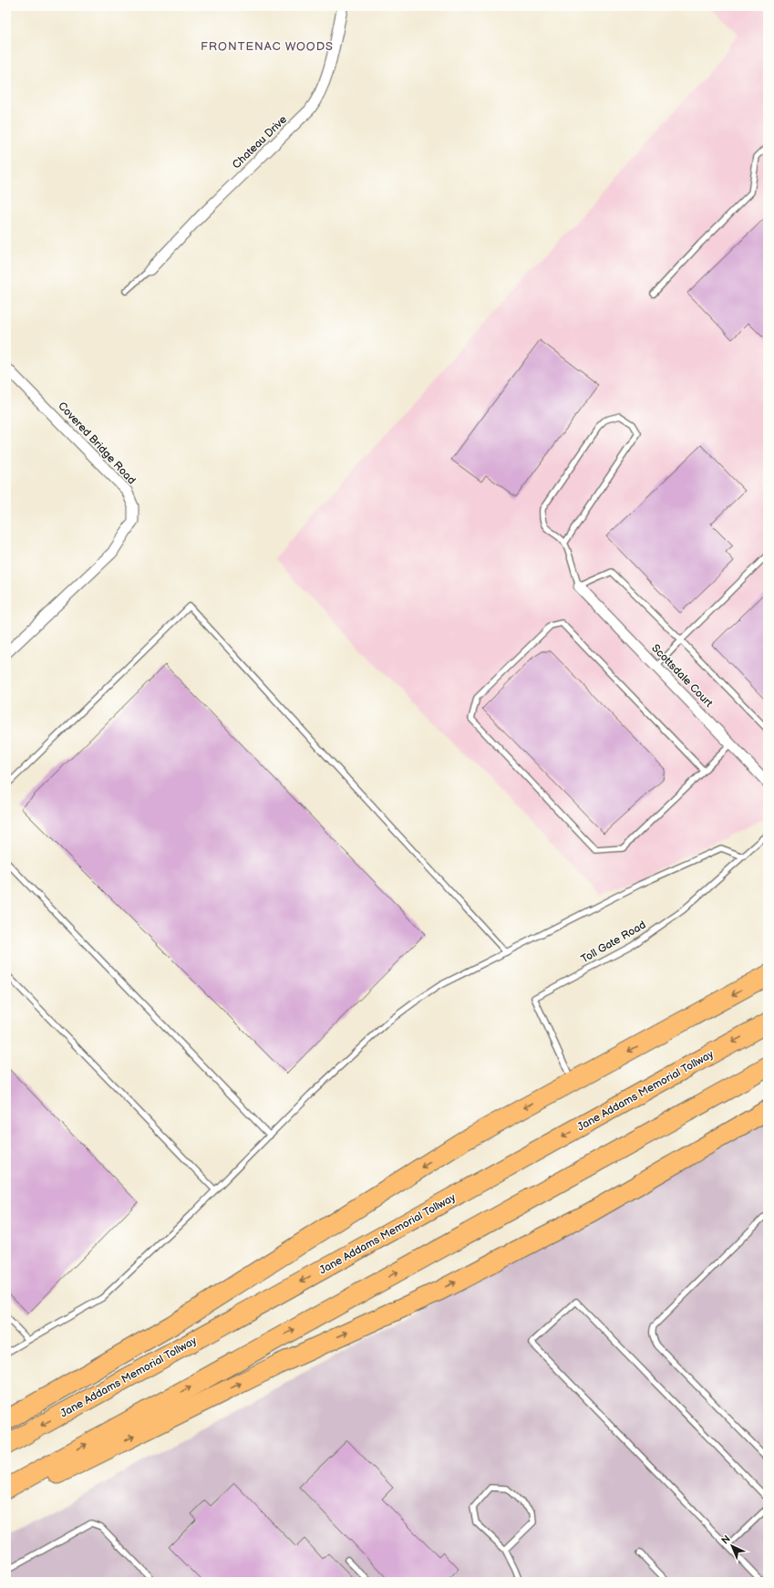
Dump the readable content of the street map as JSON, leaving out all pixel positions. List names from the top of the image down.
{
  "streets": {
    "highway": ["Jane Addams Memorial Tollway"],
    "street": ["Chateau Drive", "Covered Bridge Road", "Scottsdale Court"],
    "lane": ["Toll Gate Road"]
  },
  "districts": ["FRONTENAC WOODS"],
  "north": "top left"
}
